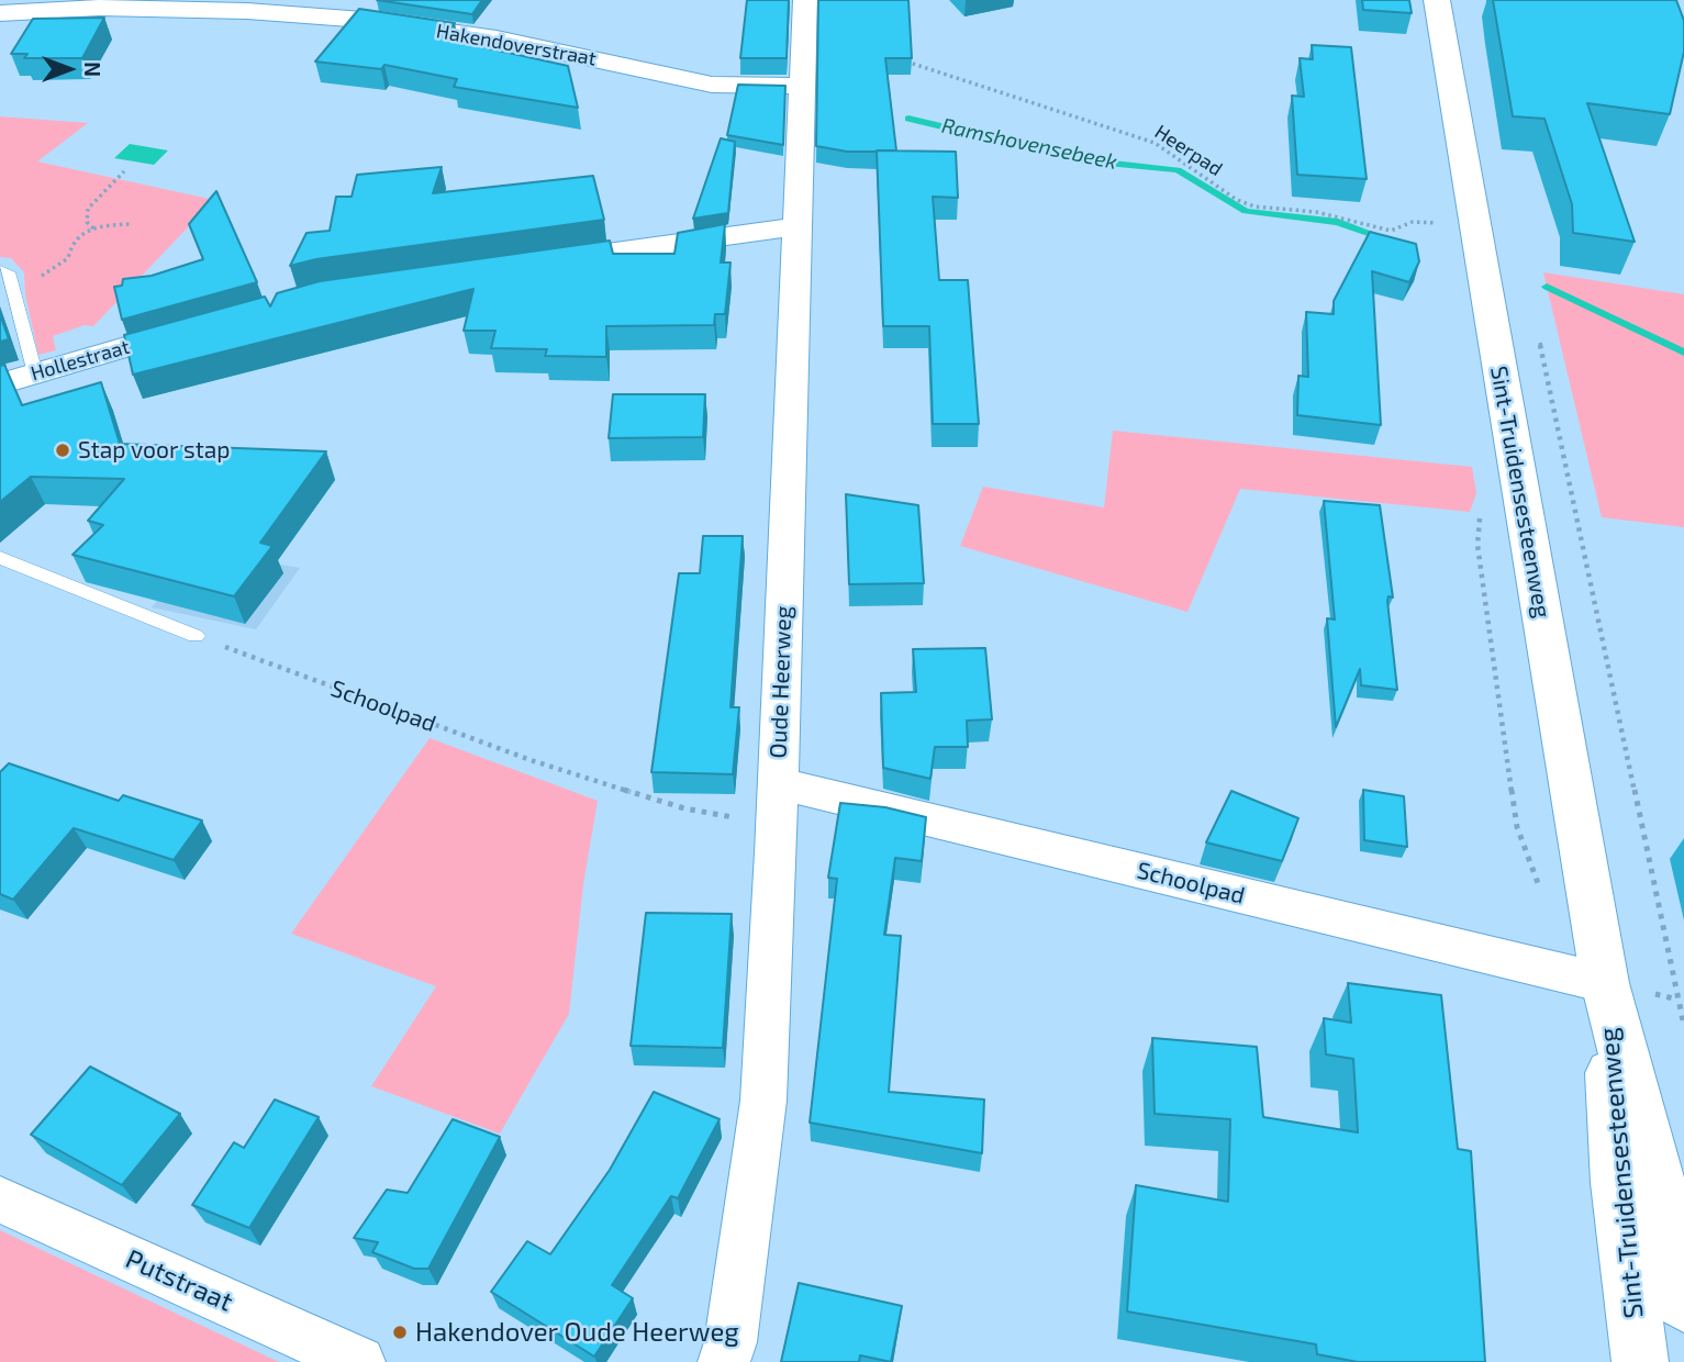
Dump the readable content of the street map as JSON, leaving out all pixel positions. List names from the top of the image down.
{
  "streets": {
    "main road": ["Sint-Truidensesteenweg"],
    "street": [
      "Hakendoverstraat",
      "Hollestraat",
      "Oude Heerweg",
      "Schoolpad",
      "Putstraat"
    ],
    "path": ["Heerpad"]
  },
  "crossings": [
    ["Hakendoverstraat", "Oude Heerweg"],
    ["Heerpad", "Sint-Truidensesteenweg"],
    ["Sint-Truidensesteenweg", "Schoolpad"],
    ["Oude Heerweg", "Schoolpad"]
  ],
  "water": ["Ramshovensebeek"],
  "places": ["Stap voor stap", "Hakendover Oude Heerweg"],
  "north": "right"
}
